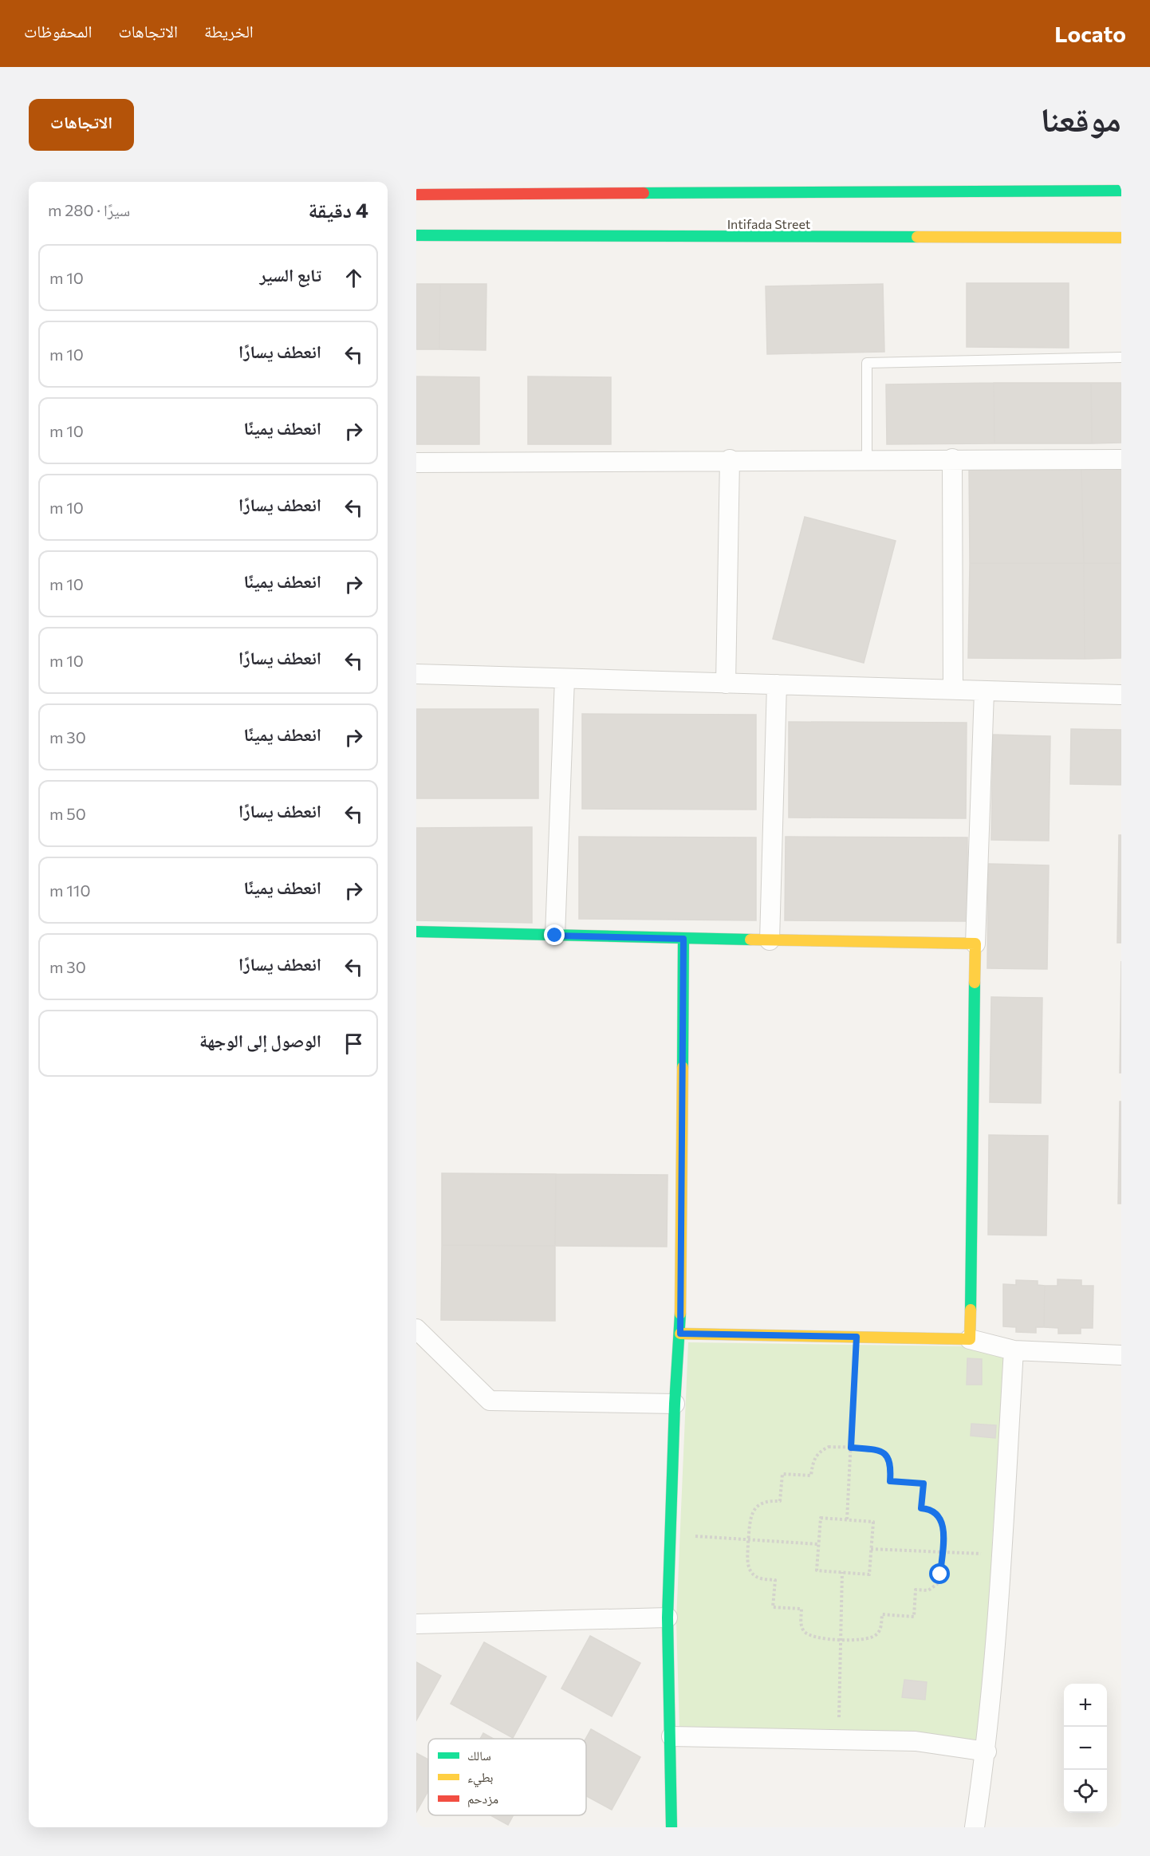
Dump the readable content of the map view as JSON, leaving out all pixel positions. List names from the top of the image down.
{
  "streets": {
    "street": ["Intifada Street"]
  },
  "legend": ["سالك", "بطيء", "مزدحم"],
  "page": {
    "header": "Locato",
    "nav": ["الخريطة", "الاتجاهات", "المحفوظات"],
    "title": "موقعنا",
    "buttons": "الاتجاهات",
    "heading": ["4 دقيقة", "سيرًا · 280 m"],
    "list": [
      ["تابع السير", "10 m"],
      ["انعطف يسارًا", "10 m"],
      ["انعطف يمينًا", "10 m"],
      ["انعطف يسارًا", "10 m"],
      ["انعطف يمينًا", "10 m"],
      ["انعطف يسارًا", "10 m"],
      ["انعطف يمينًا", "30 m"],
      ["انعطف يسارًا", "50 m"],
      ["انعطف يمينًا", "110 m"],
      ["انعطف يسارًا", "30 m"],
      "الوصول إلى الوجهة"
    ],
    "map_buttons": ["+", "−"]
  }
}
